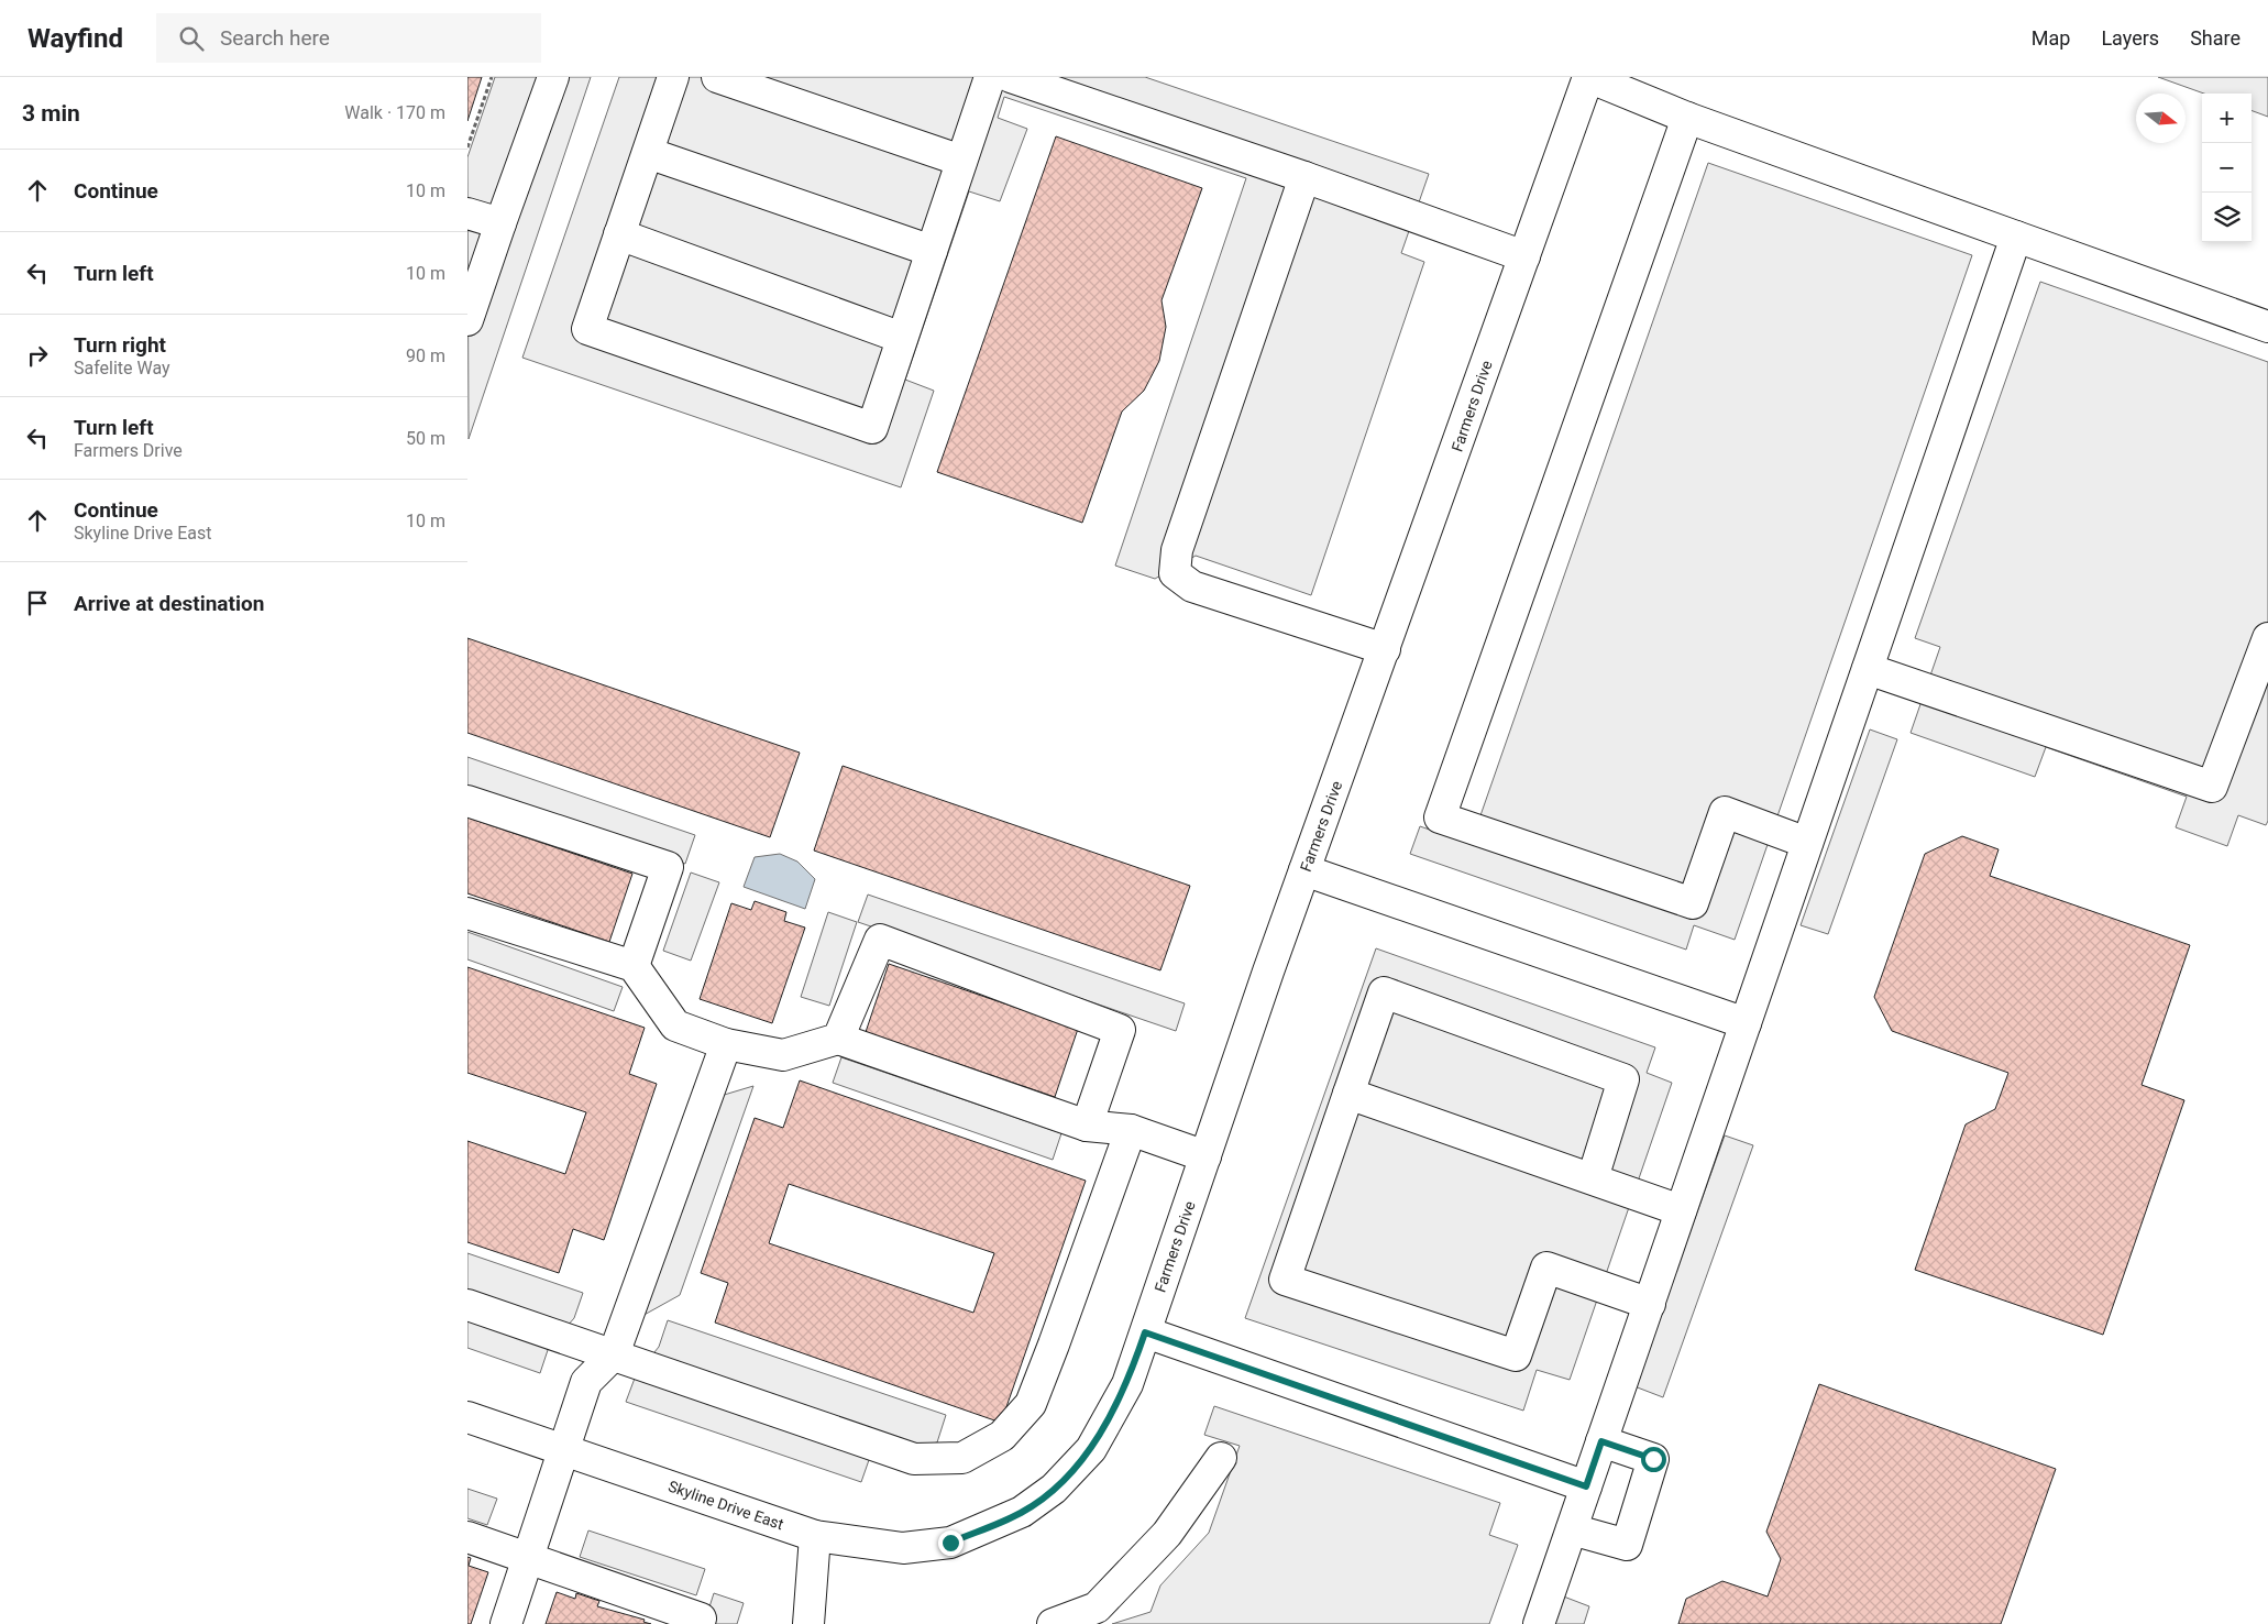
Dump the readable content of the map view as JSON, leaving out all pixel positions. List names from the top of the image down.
{
  "streets": {
    "street": ["Farmers Drive", "Skyline Drive East"]
  },
  "crossings": [
    ["Farmers Drive", "Skyline Drive East"]
  ],
  "north": "right",
  "page": {
    "header": "Wayfind",
    "search": "Search here",
    "nav": ["Map", "Layers", "Share"],
    "heading": ["3 min", "Walk · 170 m"],
    "map_buttons": ["+", "−"],
    "list": [
      ["Continue", "10 m"],
      ["Turn left", "10 m"],
      ["Turn right", "Safelite Way", "90 m"],
      ["Turn left", "Farmers Drive", "50 m"],
      ["Continue", "Skyline Drive East", "10 m"],
      "Arrive at destination"
    ]
  }
}
